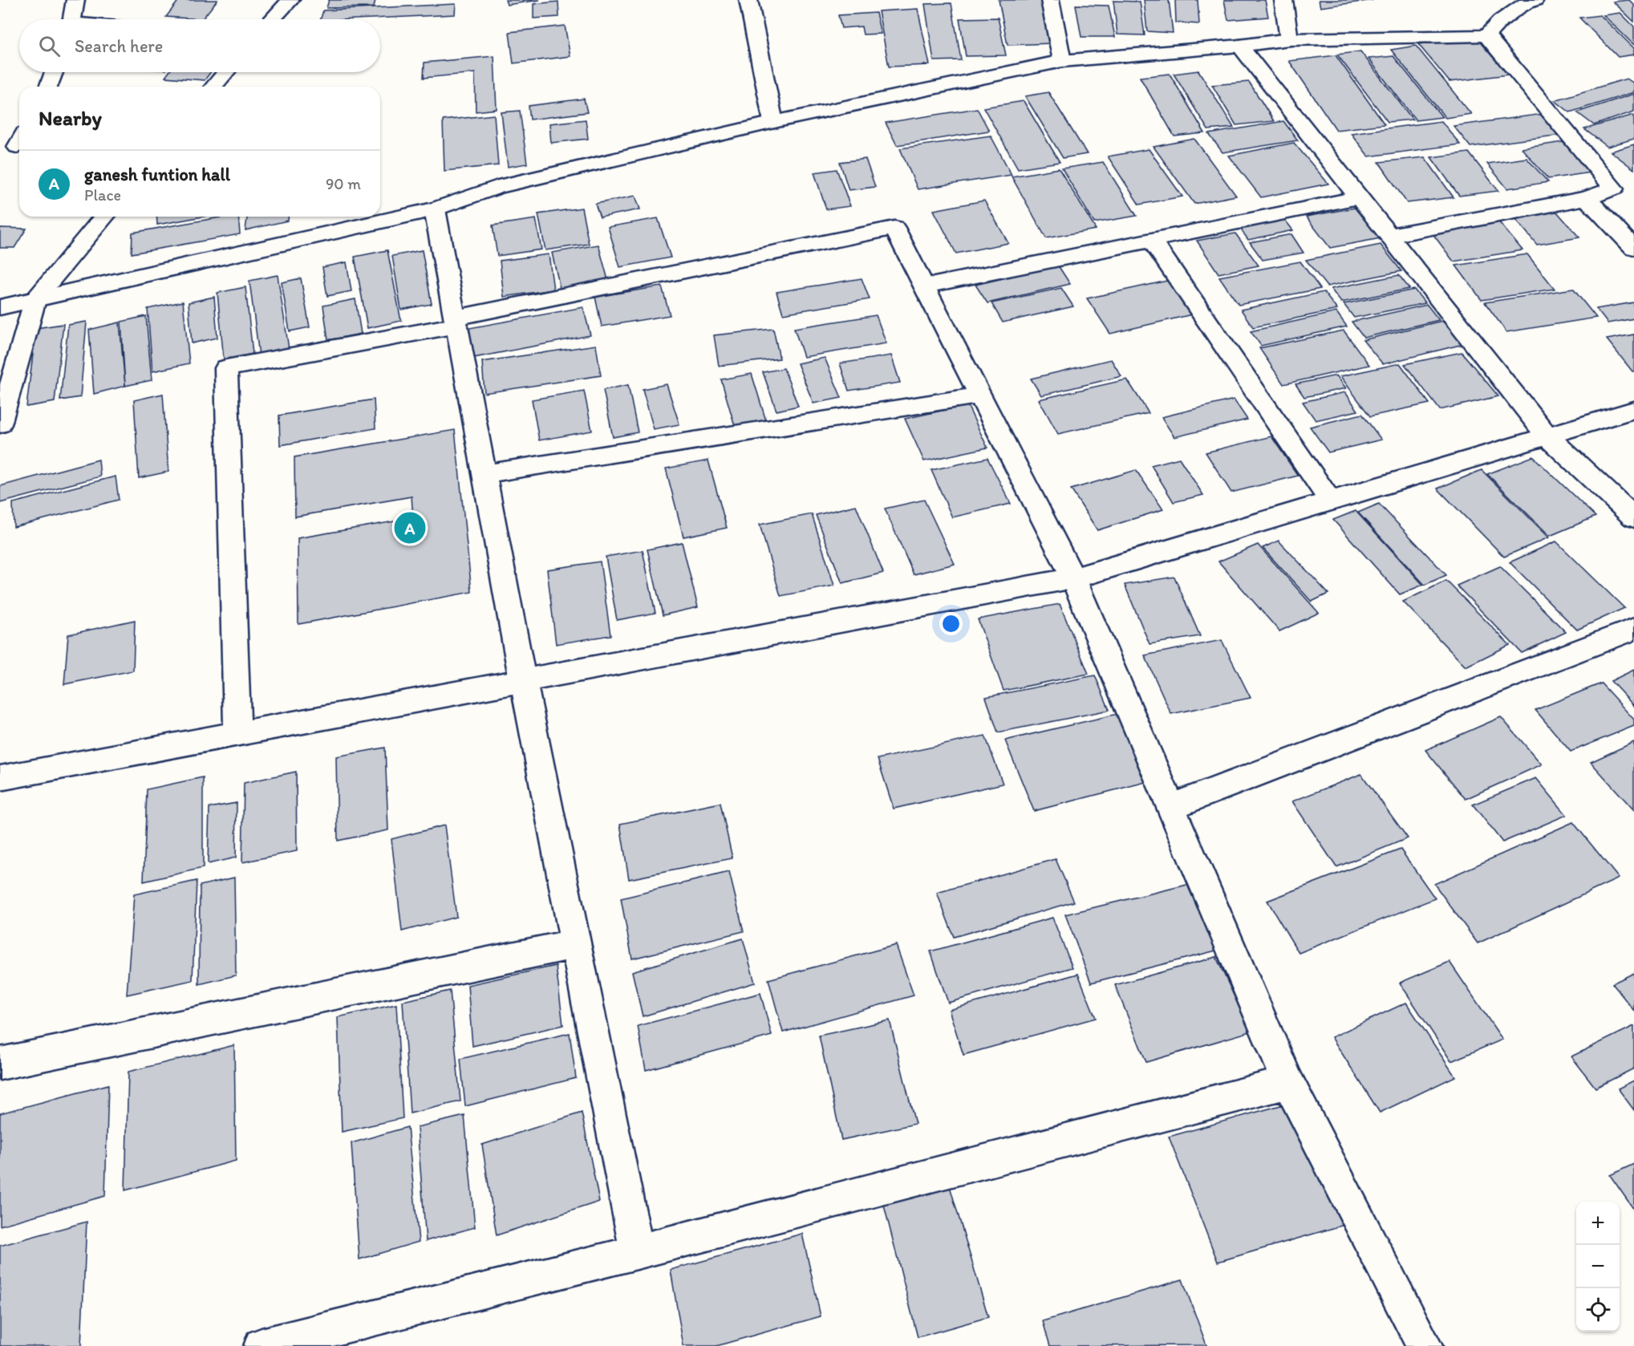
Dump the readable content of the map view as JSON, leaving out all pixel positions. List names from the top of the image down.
{
  "page": {
    "search": "Search here",
    "heading": "Nearby",
    "list": [
      {
        "mark": "A",
        "name": "ganesh funtion hall",
        "note": "Place",
        "value": "90 m"
      }
    ],
    "pins": "A",
    "map_buttons": ["+", "−"]
  }
}
